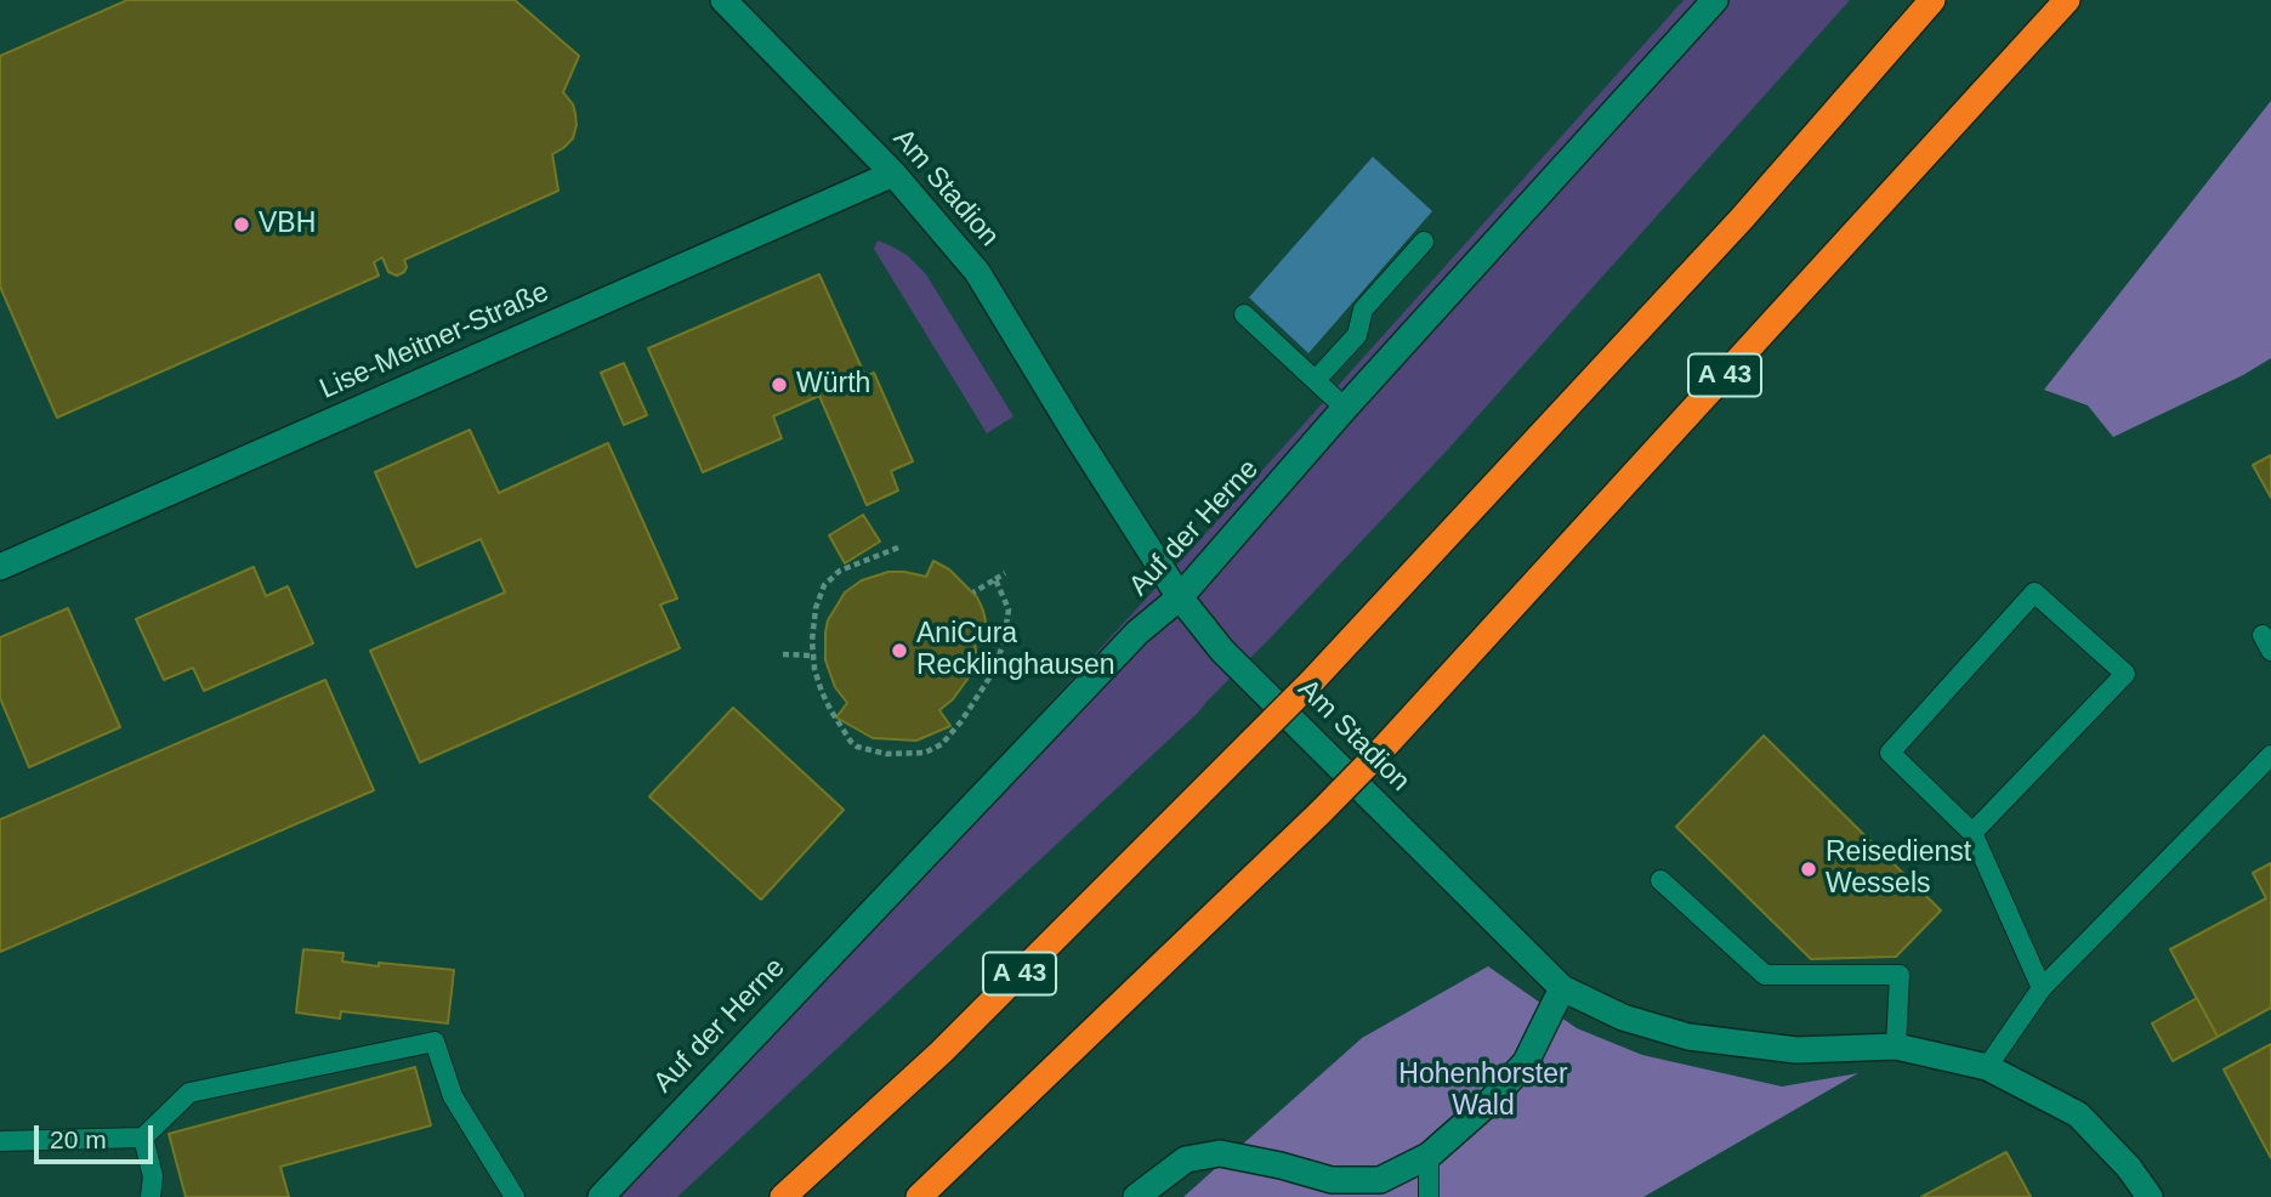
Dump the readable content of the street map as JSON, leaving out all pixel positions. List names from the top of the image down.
{
  "streets": {
    "highway": ["A 43"],
    "street": ["Am Stadion", "Lise-Meitner-Straße", "Auf der Herne"]
  },
  "crossings": [
    ["Am Stadion", "Lise-Meitner-Straße"],
    ["Am Stadion", "Auf der Herne"]
  ],
  "parks": ["Hohenhorster Wald"],
  "places": [
    "VBH",
    "Würth",
    "AniCura Recklinghausen",
    "Reisedienst Wessels"
  ],
  "scale_bar": "20 m"
}
